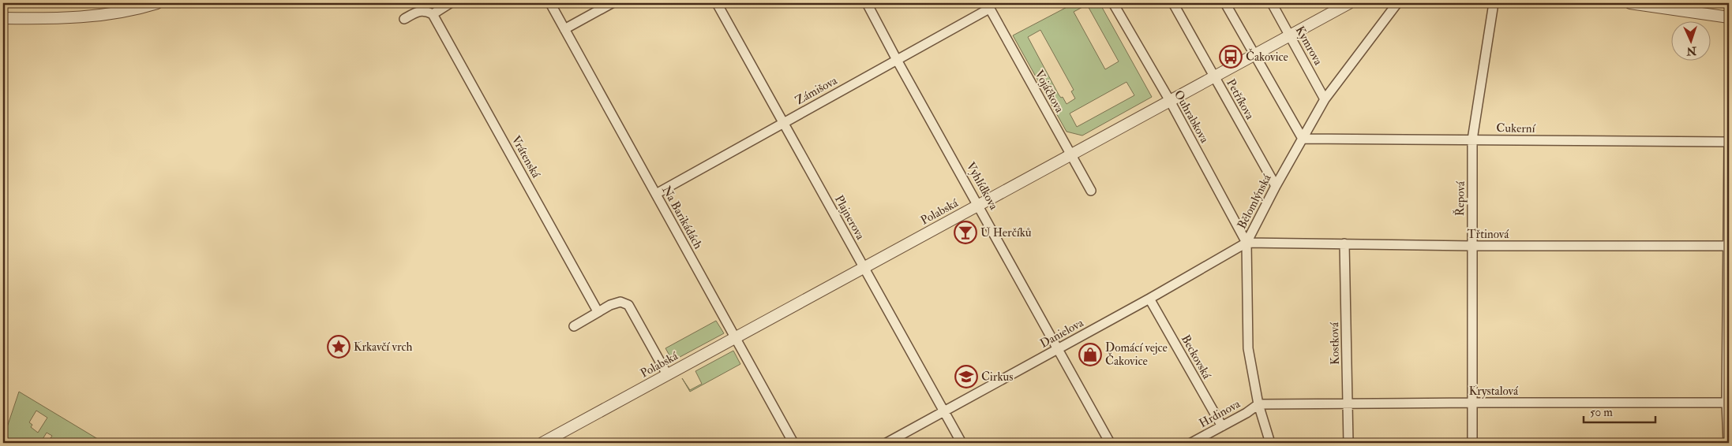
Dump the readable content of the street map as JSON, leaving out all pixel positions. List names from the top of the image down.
{
  "streets": {
    "street": [
      "Kymrova",
      "Zámišova",
      "Vojáčkova",
      "Petříkova",
      "Ouhrabkova",
      "Cukerní",
      "Vrátenská",
      "Vyhlídkova",
      "Řepová",
      "Bělomlýnská",
      "Polabská",
      "Na Barikádách",
      "Plajnerova",
      "Třtinová",
      "Danielova",
      "Kostková",
      "Beckovská",
      "Krystalová",
      "Hrdinova"
    ]
  },
  "crossings": [
    ["Kymrova", "Bělomlýnská"],
    ["Kymrova", "Polabská"],
    ["Zámišova", "Vojáčkova"],
    ["Zámišova", "Vyhlídkova"],
    ["Zámišova", "Na Barikádách"],
    ["Zámišova", "Plajnerova"],
    ["Vojáčkova", "Polabská"],
    ["Petříkova", "Bělomlýnská"],
    ["Petříkova", "Polabská"],
    ["Ouhrabkova", "Bělomlýnská"],
    ["Ouhrabkova", "Polabská"],
    ["Ouhrabkova", "Třtinová"],
    ["Ouhrabkova", "Danielova"],
    ["Cukerní", "Řepová"],
    ["Cukerní", "Bělomlýnská"],
    ["Vyhlídkova", "Polabská"],
    ["Vyhlídkova", "Danielova"],
    ["Řepová", "Třtinová"],
    ["Řepová", "Krystalová"],
    ["Bělomlýnská", "Třtinová"],
    ["Bělomlýnská", "Danielova"],
    ["Bělomlýnská", "Krystalová"],
    ["Bělomlýnská", "Hrdinova"],
    ["Polabská", "Na Barikádách"],
    ["Polabská", "Plajnerova"],
    ["Plajnerova", "Danielova"],
    ["Třtinová", "Danielova"],
    ["Třtinová", "Kostková"],
    ["Danielova", "Beckovská"],
    ["Kostková", "Krystalová"],
    ["Beckovská", "Hrdinova"],
    ["Krystalová", "Hrdinova"]
  ],
  "places": {
    "bus stop": ["Čakovice"],
    "bar": ["U Herčíků"],
    "place": ["Krkavčí vrch"],
    "shop": ["Domácí vejce Čakovice"],
    "school or university": ["Cirkus"]
  },
  "scale_bar": "50 m",
  "north": "bottom"
}
